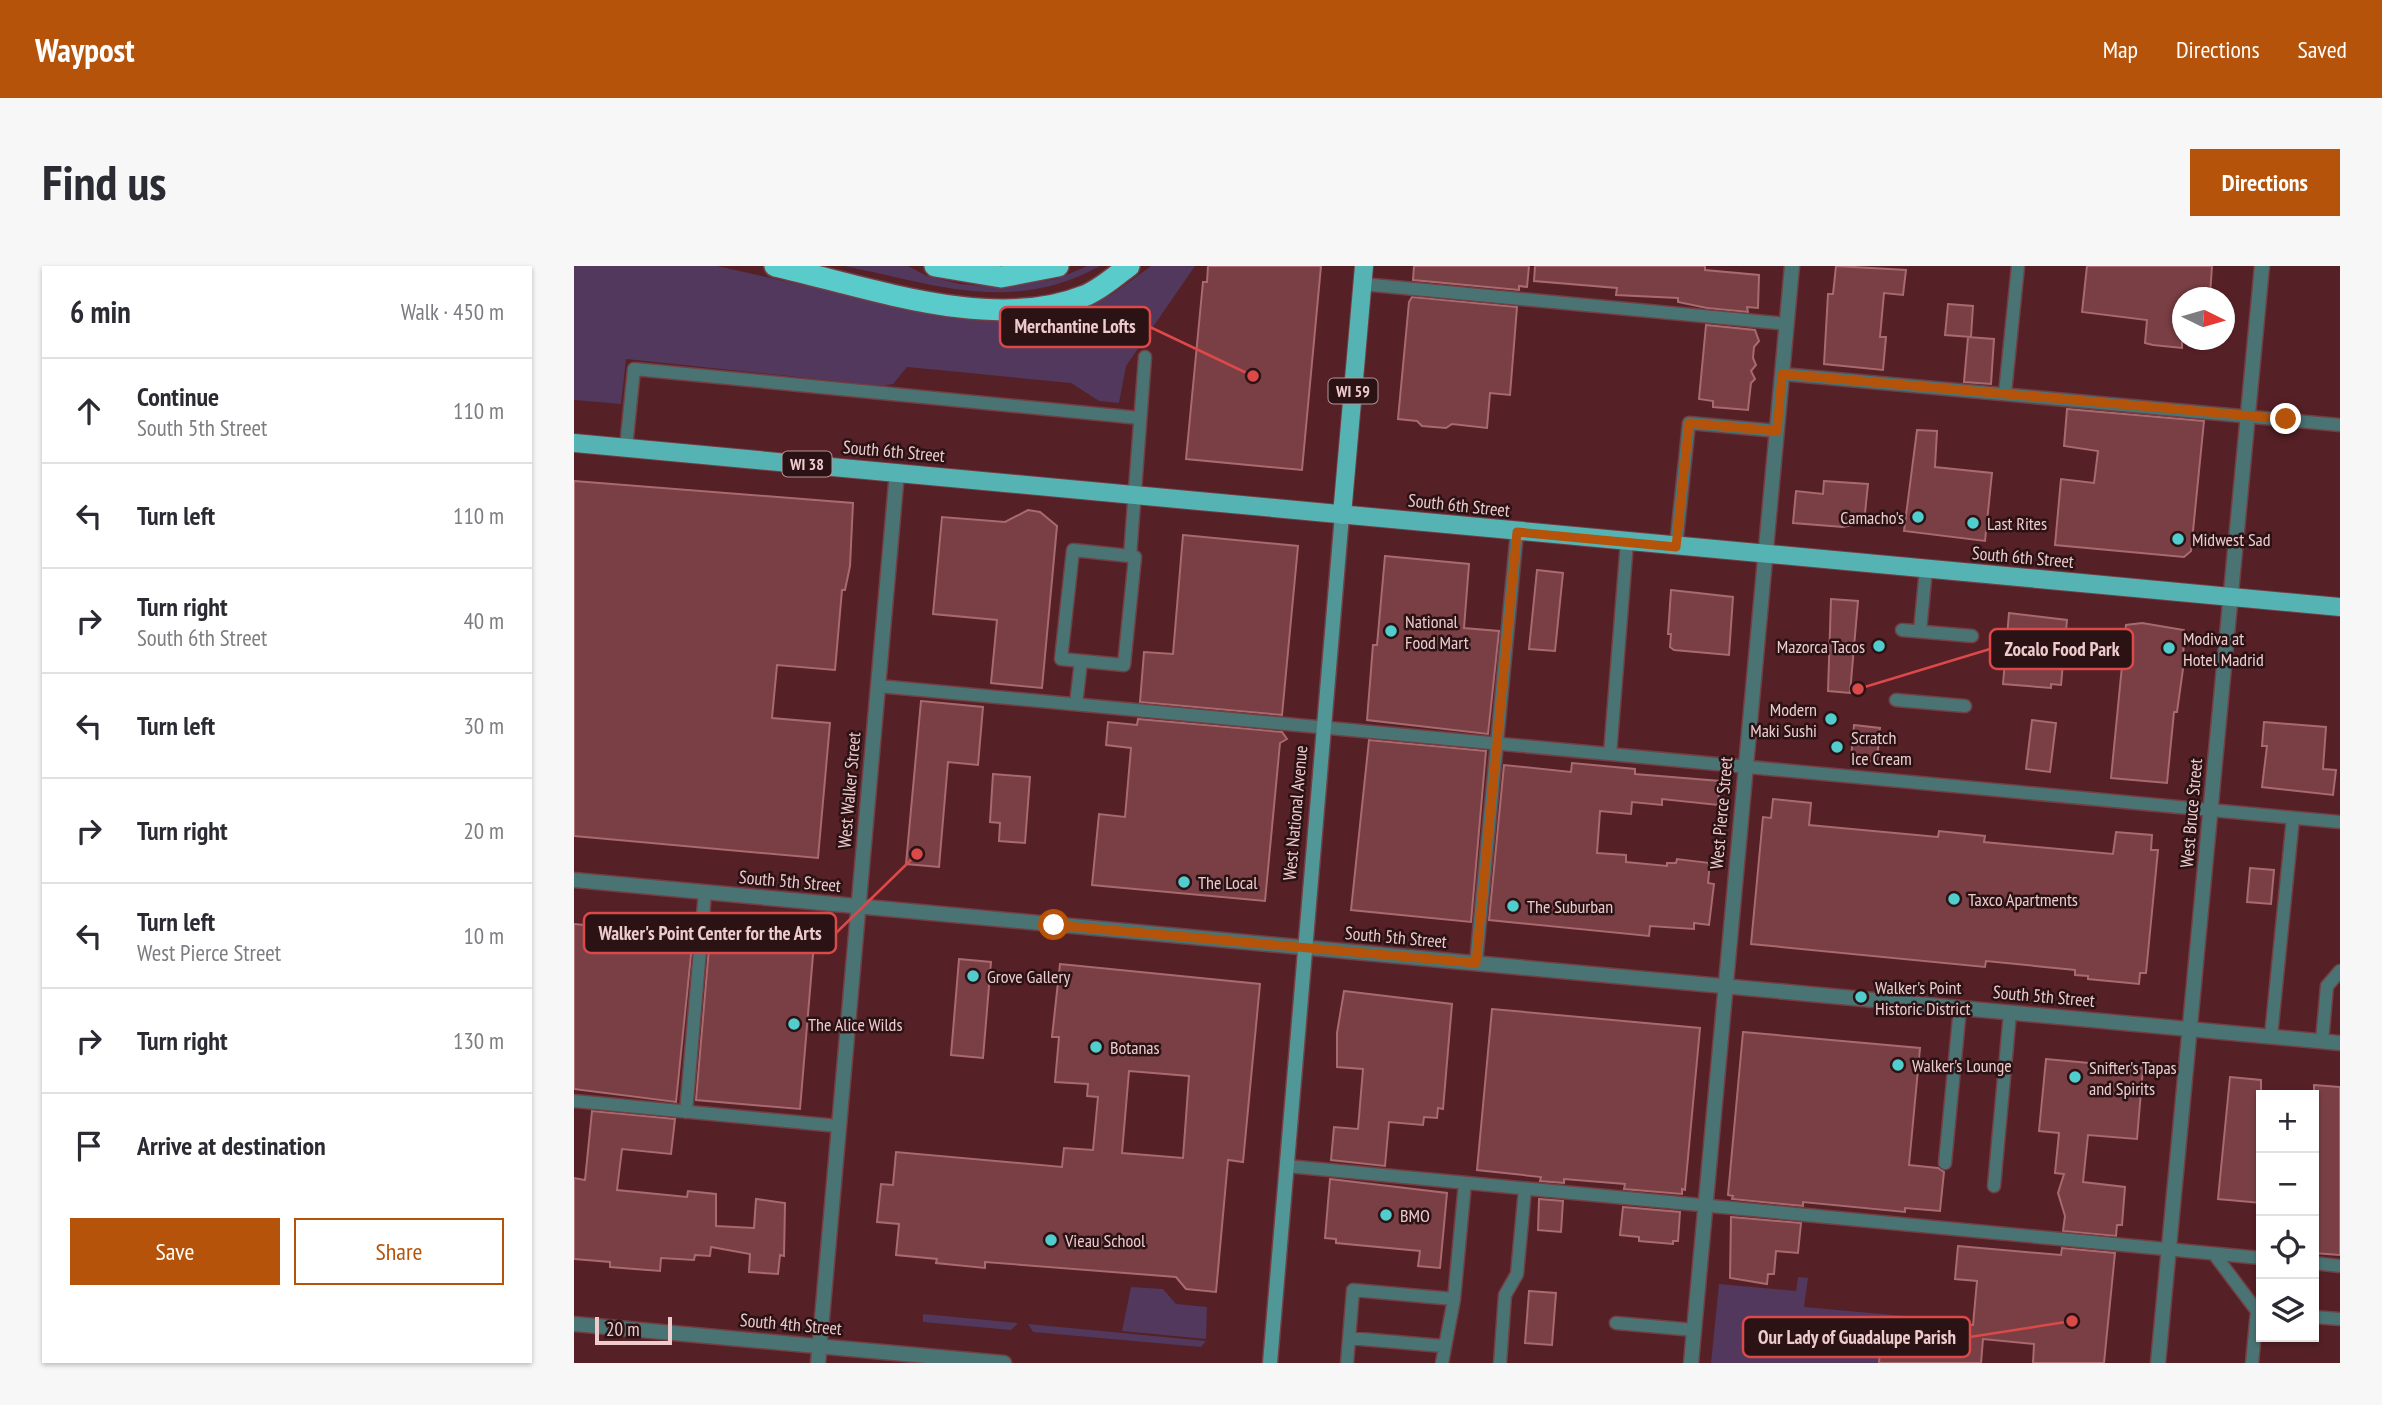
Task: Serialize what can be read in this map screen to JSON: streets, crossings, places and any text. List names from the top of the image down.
{
  "streets": {
    "main road": [
      "WI 59",
      "South 6th Street",
      "WI 38",
      "West National Avenue"
    ],
    "street": [
      "West Walker Street",
      "West Pierce Street",
      "West Bruce Street",
      "South 5th Street",
      "South 4th Street"
    ]
  },
  "crossings": [
    ["South 6th Street", "West Walker Street"],
    ["South 6th Street", "West National Avenue"],
    ["South 6th Street", "West Pierce Street"],
    ["South 6th Street", "West Bruce Street"],
    ["West Walker Street", "South 5th Street"],
    ["West Walker Street", "South 4th Street"],
    ["West National Avenue", "South 5th Street"],
    ["West Pierce Street", "South 5th Street"],
    ["West Bruce Street", "South 5th Street"]
  ],
  "places": [
    "Merchantine Lofts",
    "Camacho's",
    "Last Rites",
    "Midwest Sad",
    "National Food Mart",
    "Mazorca Tacos",
    "Modiva at Hotel Madrid",
    "Zocalo Food Park",
    "Modern Maki Sushi",
    "Scratch Ice Cream",
    "Walker's Point Center for the Arts",
    "The Local",
    "Taxco Apartments",
    "The Suburban",
    "Grove Gallery",
    "Walker's Point Historic District",
    "The Alice Wilds",
    "Botanas",
    "Walker's Lounge",
    "Snifter's Tapas and Spirits",
    "BMO",
    "Vieau School",
    "Our Lady of Guadalupe Parish"
  ],
  "scale_bar": "20 m",
  "north": "right",
  "page": {
    "header": "Waypost",
    "nav": ["Map", "Directions", "Saved"],
    "buttons": [
      "Directions",
      ["Save", "Share"]
    ],
    "title": "Find us",
    "heading": ["6 min", "Walk · 450 m"],
    "list": [
      ["Continue", "South 5th Street", "110 m"],
      ["Turn left", "110 m"],
      ["Turn right", "South 6th Street", "40 m"],
      ["Turn left", "30 m"],
      ["Turn right", "20 m"],
      ["Turn left", "West Pierce Street", "10 m"],
      ["Turn right", "130 m"],
      "Arrive at destination"
    ],
    "map_buttons": ["+", "−"],
    "scale": "20 m"
  }
}
